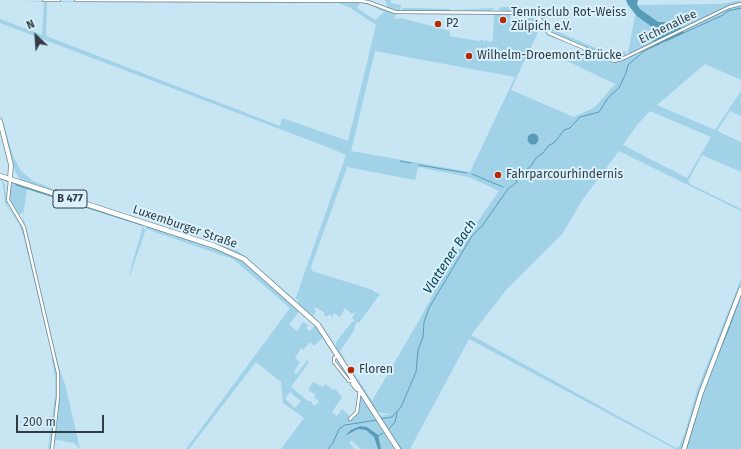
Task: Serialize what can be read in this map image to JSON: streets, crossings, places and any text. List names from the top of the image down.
{
  "streets": {
    "main road": ["B 477", "Luxemburger Straße"],
    "street": ["Eichenallee"]
  },
  "crossings": [
    ["B 477", "Luxemburger Straße"]
  ],
  "water": ["Vlattener Bach"],
  "places": [
    "Tennisclub Rot-Weiss Zülpich e.V.",
    "P2",
    "Wilhelm-Droemont-Brücke",
    "Fahrparcourhindernis",
    "Floren"
  ],
  "scale_bar": "200 m",
  "north": "top left"
}
